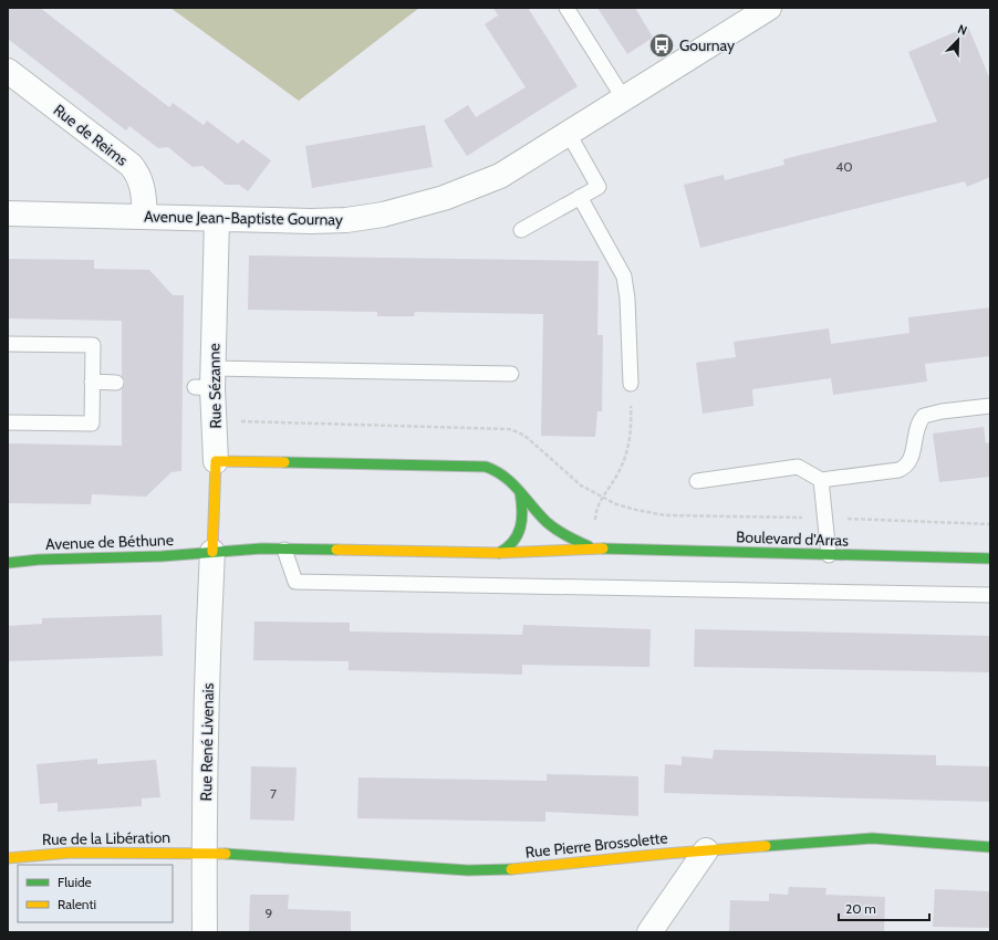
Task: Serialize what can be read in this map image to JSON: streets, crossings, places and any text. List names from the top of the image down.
{
  "streets": {
    "street": [
      "Rue de Reims",
      "Avenue Jean-Baptiste Gournay",
      "Rue Sézanne",
      "Boulevard d'Arras",
      "Avenue de Béthune",
      "Rue René Livenais",
      "Rue de la Libération",
      "Rue Pierre Brossolette"
    ]
  },
  "crossings": [
    ["Rue de Reims", "Avenue Jean-Baptiste Gournay"],
    ["Avenue Jean-Baptiste Gournay", "Rue Sézanne"],
    ["Rue Sézanne", "Avenue de Béthune"],
    ["Rue Sézanne", "Rue René Livenais"],
    ["Boulevard d'Arras", "Avenue de Béthune"],
    ["Avenue de Béthune", "Rue René Livenais"],
    ["Rue René Livenais", "Rue de la Libération"],
    ["Rue René Livenais", "Rue Pierre Brossolette"],
    ["Rue de la Libération", "Rue Pierre Brossolette"]
  ],
  "places": {
    "bus stop": ["Gournay"]
  },
  "house_numbers": ["40", "7", "9"],
  "legend": ["Fluide", "Ralenti"],
  "scale_bar": "20 m",
  "north": "top right"
}
